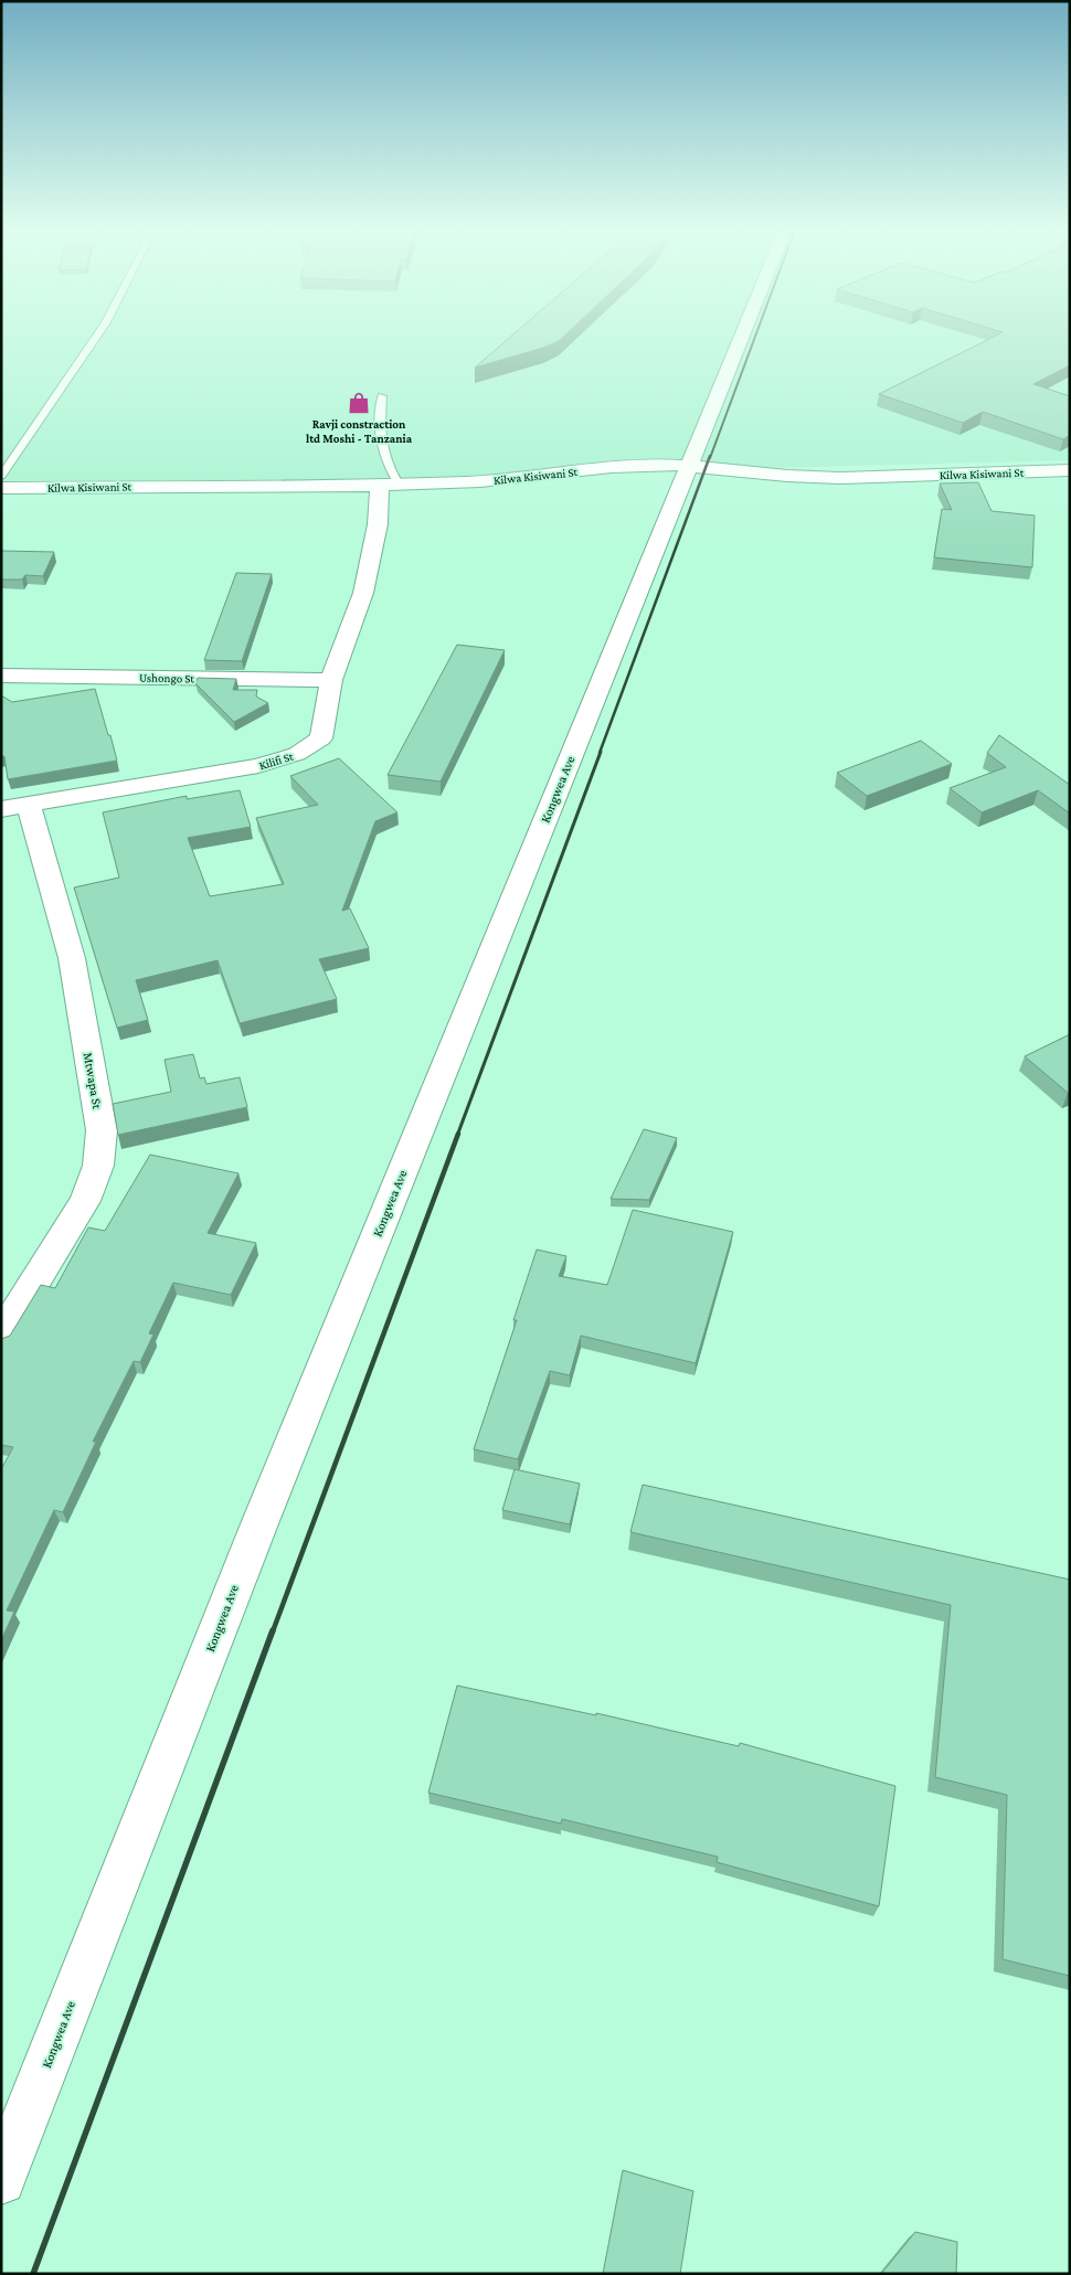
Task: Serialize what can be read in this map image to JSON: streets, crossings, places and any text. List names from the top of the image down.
{
  "streets": {
    "street": [
      "Kilwa Kisiwani St",
      "Ushongo St",
      "Kilifi St",
      "Kongwea Ave",
      "Mtwapa St"
    ]
  },
  "crossings": [
    ["Kilwa Kisiwani St", "Kilifi St"],
    ["Kilwa Kisiwani St", "Kongwea Ave"],
    ["Ushongo St", "Kilifi St"],
    ["Kilifi St", "Mtwapa St"]
  ],
  "places": {
    "shop": ["Ravji constraction ltd Moshi - Tanzania"]
  }
}
